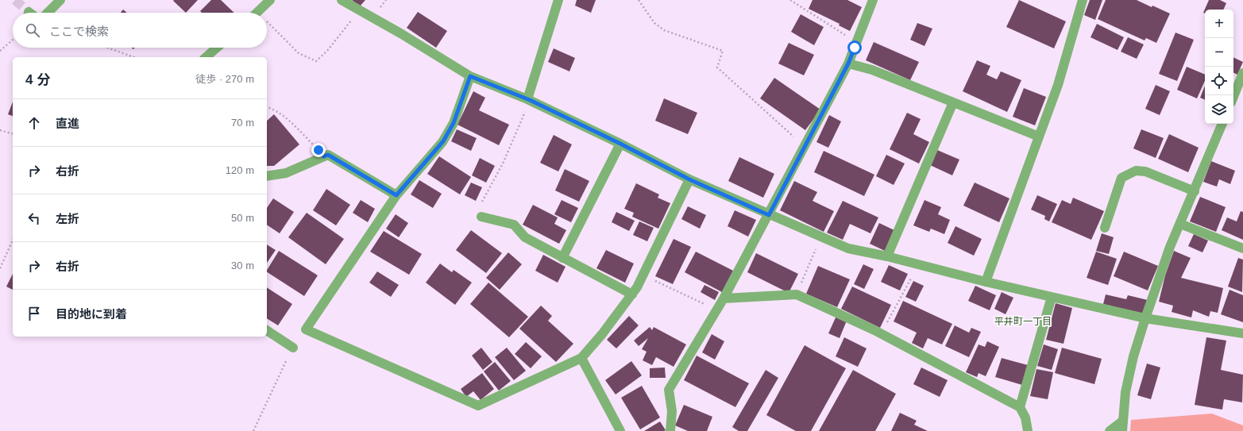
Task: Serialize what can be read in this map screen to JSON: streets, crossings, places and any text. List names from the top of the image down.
{
  "districts": ["平井町一丁目"],
  "page": {
    "map_buttons": ["+", "−"],
    "search": "ここで検索",
    "heading": ["4 分", "徒歩 · 270 m"],
    "list": [
      ["直進", "70 m"],
      ["右折", "120 m"],
      ["左折", "50 m"],
      ["右折", "30 m"],
      "目的地に到着"
    ]
  }
}
